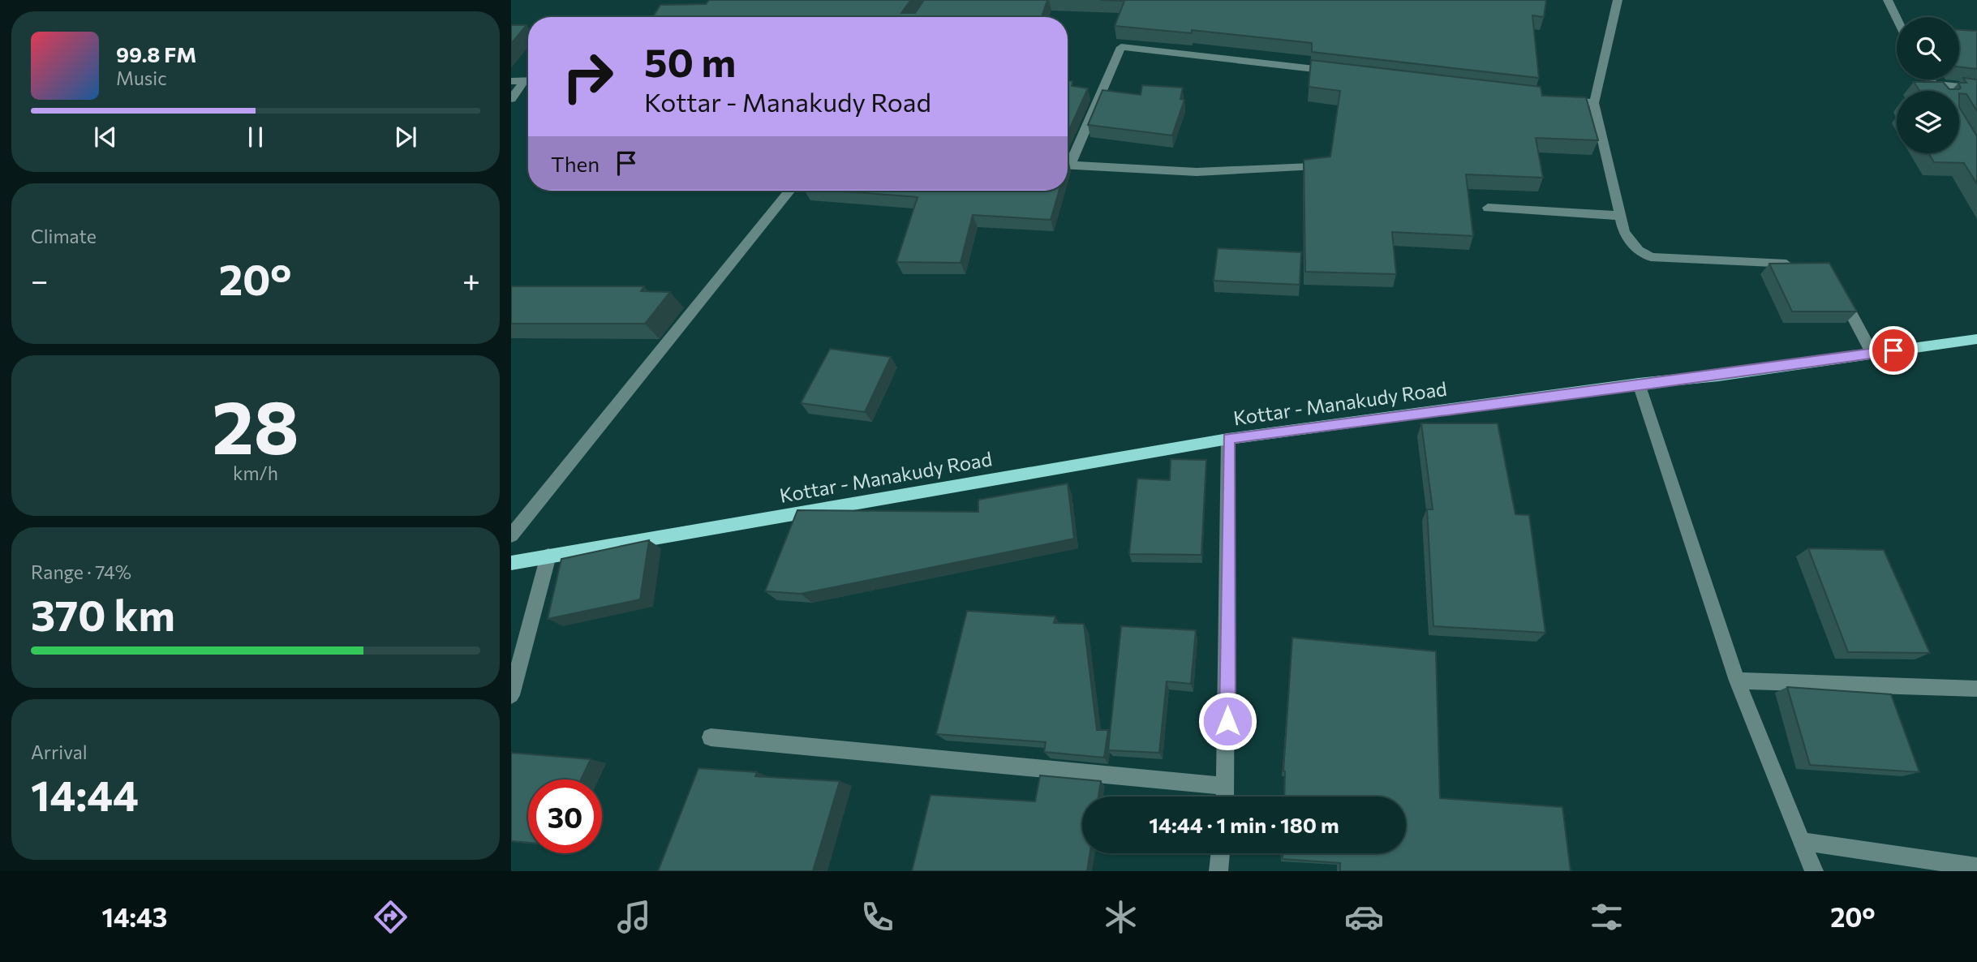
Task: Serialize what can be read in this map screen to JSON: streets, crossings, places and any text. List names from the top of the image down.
{
  "streets": {
    "main road": ["Kottar - Manakudy Road"]
  },
  "page": {
    "turn": ["50 m", "Kottar - Manakudy Road"],
    "song": ["99.8 FM", "Music"],
    "then": "Then",
    "tile": [
      "Climate",
      ["28", "km/h"],
      ["Range · 74%", "370 km"],
      ["Arrival", "14:44"]
    ],
    "heat": ["−", "20°", "+"],
    "limit": "30",
    "trip": "14:44 · 1 min · 180 m",
    "tabs": ["14:43", "20°"]
  }
}
